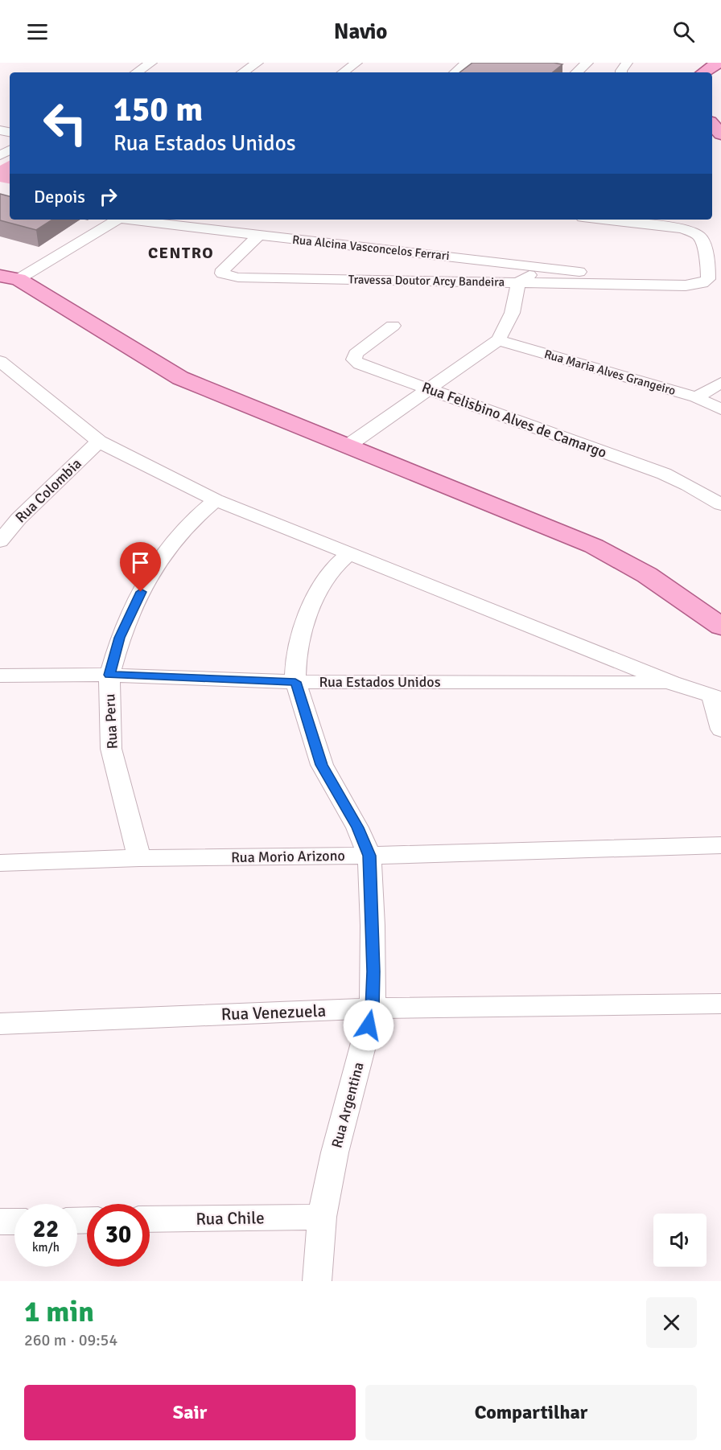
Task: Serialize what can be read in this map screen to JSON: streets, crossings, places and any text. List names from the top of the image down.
{
  "streets": {
    "street": [
      "Rua Alcina Vasconcelos Ferrari",
      "Travessa Doutor Arcy Bandeira",
      "Rua Maria Alves Grangeiro",
      "Rua Felisbino Alves de Camargo",
      "Rua Colombia",
      "Rua Estados Unidos",
      "Rua Peru",
      "Rua Morio Arizono",
      "Rua Venezuela",
      "Rua Argentina",
      "Rua Chile"
    ]
  },
  "crossings": [
    ["Rua Alcina Vasconcelos Ferrari", "Travessa Doutor Arcy Bandeira"],
    ["Rua Estados Unidos", "Rua Peru"],
    ["Rua Estados Unidos", "Rua Argentina"],
    ["Rua Peru", "Rua Morio Arizono"],
    ["Rua Morio Arizono", "Rua Argentina"],
    ["Rua Venezuela", "Rua Argentina"],
    ["Rua Argentina", "Rua Chile"]
  ],
  "districts": ["CENTRO"],
  "page": {
    "header": "Navio",
    "turn": ["150 m", "Rua Estados Unidos"],
    "then": "Depois",
    "speed": "22 km/h",
    "limit": "30",
    "heading": ["1 min", "260 m · 09:54"],
    "buttons": ["Sair", "Compartilhar"]
  }
}
